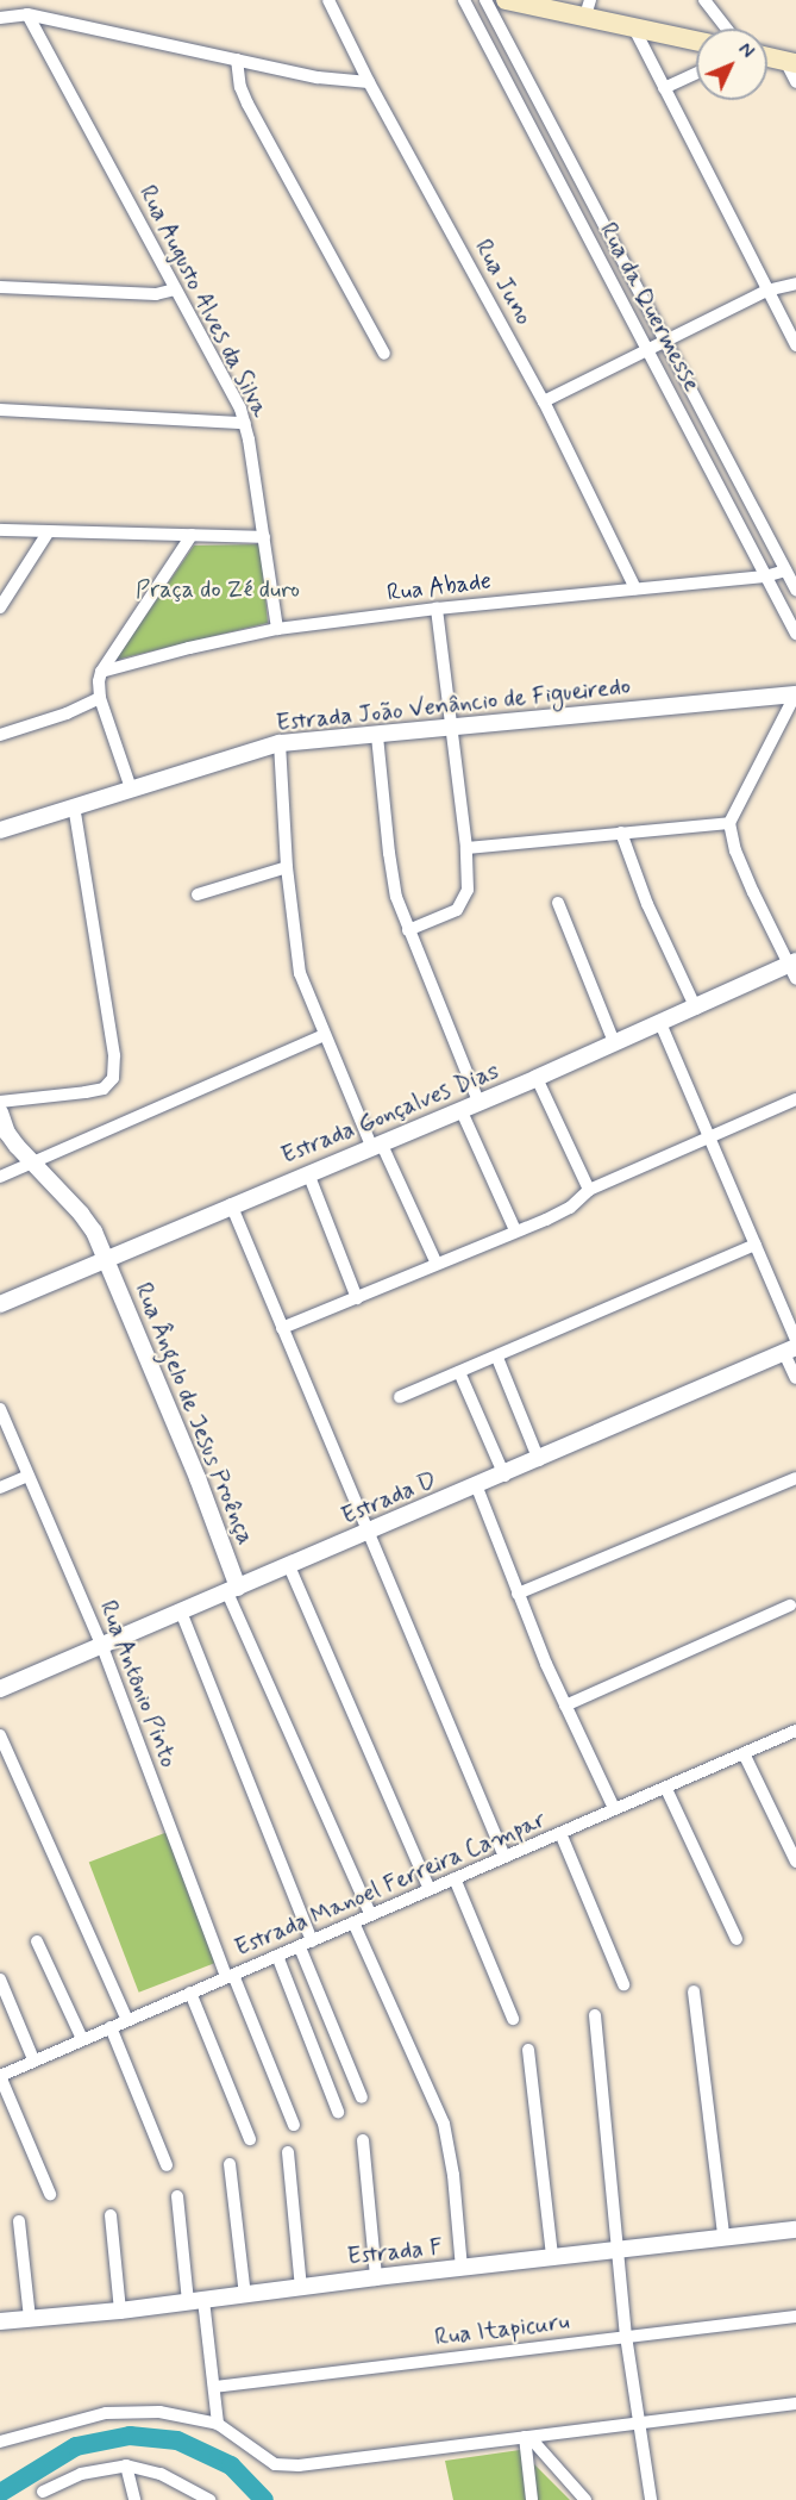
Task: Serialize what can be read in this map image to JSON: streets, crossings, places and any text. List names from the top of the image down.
{
  "streets": {
    "street": [
      "Rua Juno",
      "Rua Augusto Alves da Silva",
      "Rua da Quermesse",
      "Rua Abade",
      "Estrada João Venâncio de Figueiredo",
      "Estrada Gonçalves Dias",
      "Rua Ângelo de Jesus Proênça",
      "Estrada D",
      "Rua Antônio Pinto",
      "Estrada Manoel Ferreira Campar",
      "Estrada F",
      "Rua Itapicuru"
    ]
  },
  "crossings": [
    ["Rua Juno", "Rua Abade"],
    ["Rua Augusto Alves da Silva", "Rua Abade"],
    ["Rua da Quermesse", "Rua Abade"],
    ["Estrada Gonçalves Dias", "Rua Ângelo de Jesus Proênça"],
    ["Rua Ângelo de Jesus Proênça", "Estrada D"],
    ["Estrada D", "Rua Antônio Pinto"],
    ["Rua Antônio Pinto", "Estrada Manoel Ferreira Campar"]
  ],
  "parks": ["Praça do Zé duro"],
  "north": "top right"
}
